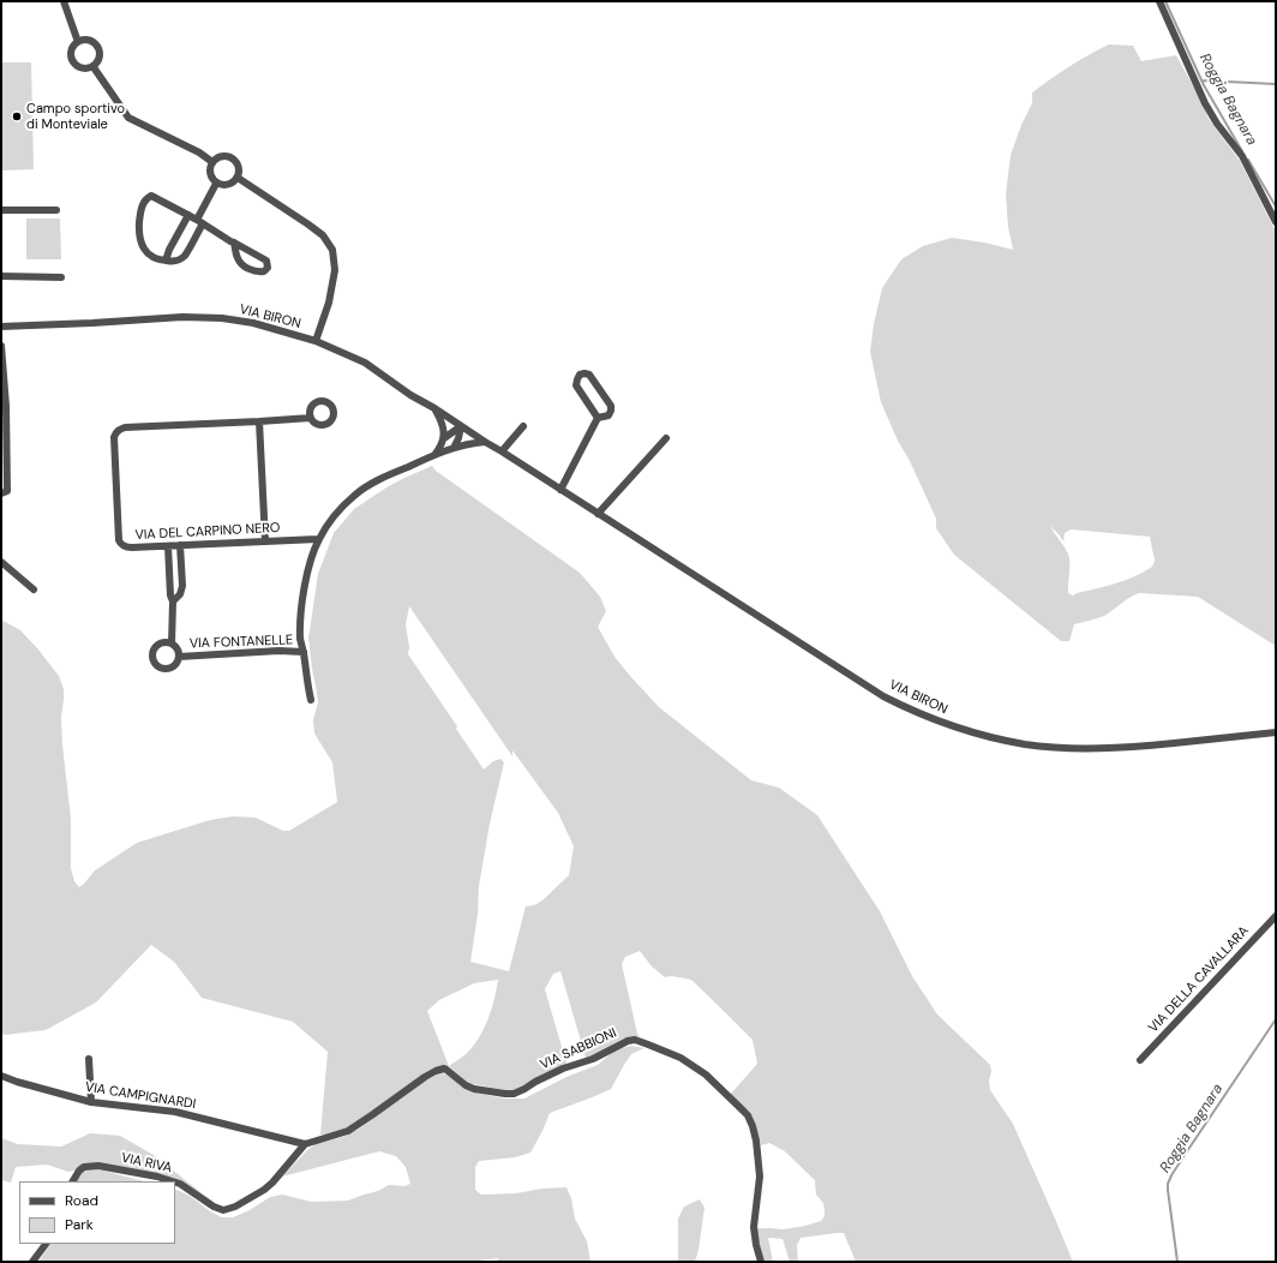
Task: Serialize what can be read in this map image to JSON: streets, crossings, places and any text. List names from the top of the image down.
{
  "streets": {
    "street": [
      "VIA BIRON",
      "VIA DEL CARPINO NERO",
      "VIA FONTANELLE",
      "VIA DELLA CAVALLARA",
      "VIA SABBIONI",
      "VIA CAMPIGNARDI",
      "VIA RIVA"
    ]
  },
  "crossings": [
    ["VIA DEL CARPINO NERO", "VIA FONTANELLE"],
    ["VIA SABBIONI", "VIA CAMPIGNARDI"],
    ["VIA SABBIONI", "VIA RIVA"],
    ["VIA CAMPIGNARDI", "VIA RIVA"]
  ],
  "water": ["Roggia Bagnara"],
  "places": ["Campo sportivo di Monteviale"],
  "legend": ["Road", "Park"]
}
